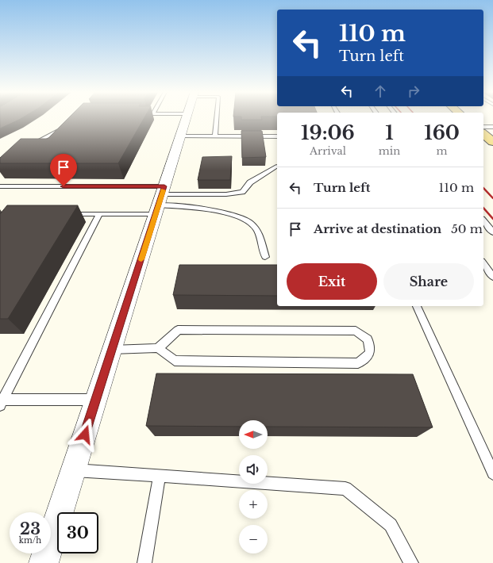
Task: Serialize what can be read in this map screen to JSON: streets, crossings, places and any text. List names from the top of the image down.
{
  "north": "left",
  "page": {
    "turn": ["110 m", "Turn left"],
    "eta": [
      "19:06",
      "Arrival",
      "1",
      "min",
      "160",
      "m"
    ],
    "list": [
      {
        "name": "Turn left",
        "value": "110 m"
      },
      {
        "name": "Arrive at destination",
        "value": "50 m"
      }
    ],
    "buttons": ["Exit", "Share"],
    "map_buttons": ["+", "−"],
    "speed": "23 km/h",
    "limit": "30"
  }
}
